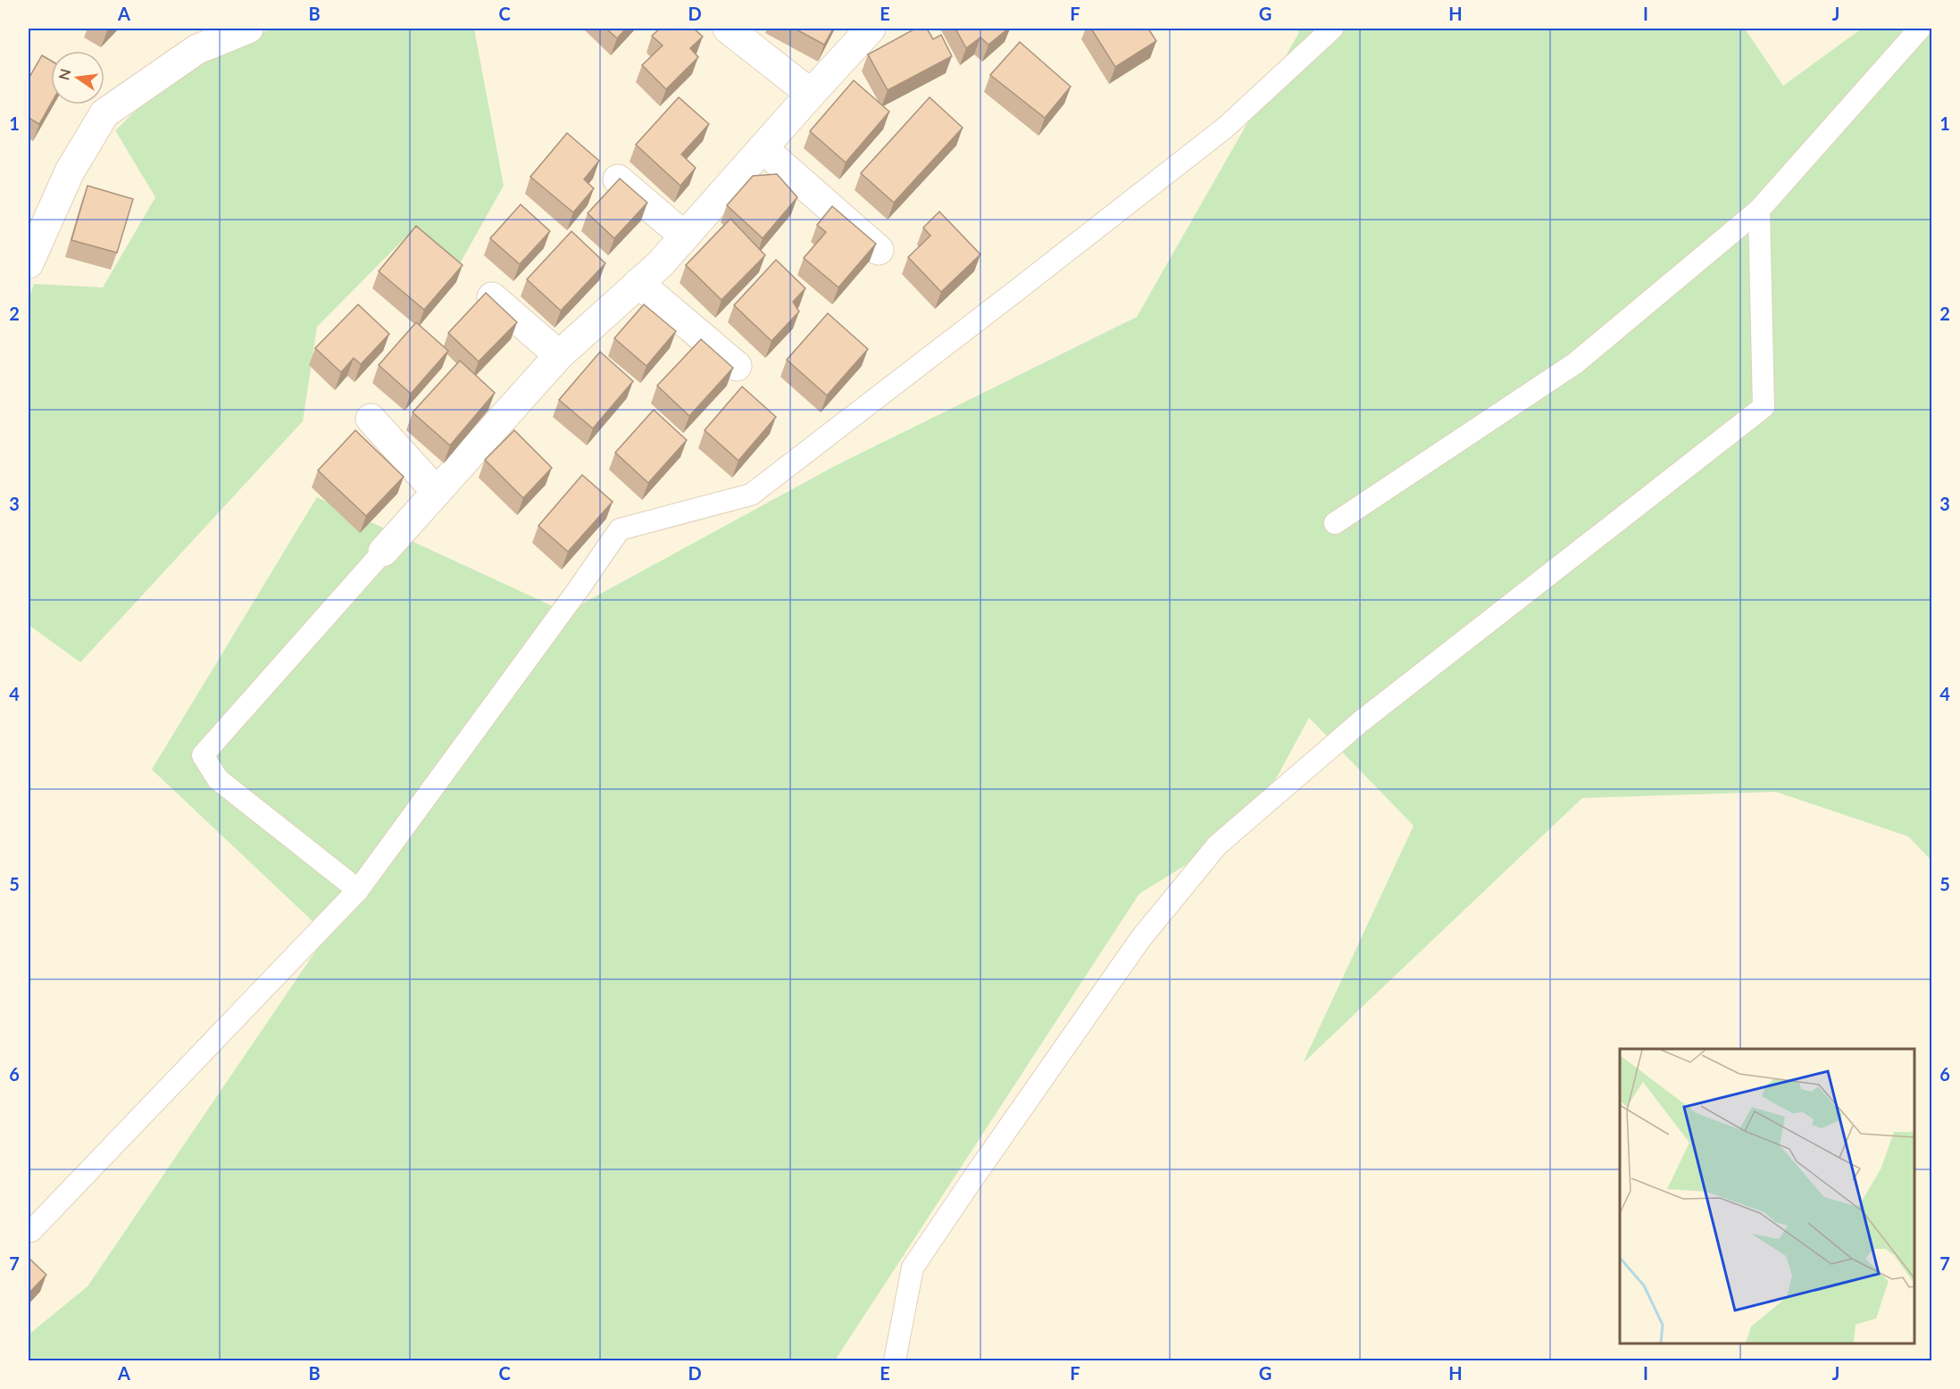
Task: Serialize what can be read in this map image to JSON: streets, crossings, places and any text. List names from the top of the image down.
{
  "north": "left",
  "grid": {
    "columns": [
      "A",
      "B",
      "C",
      "D",
      "E",
      "F",
      "G",
      "H",
      "I",
      "J"
    ],
    "rows": [
      "1",
      "2",
      "3",
      "4",
      "5",
      "6",
      "7"
    ]
  }
}
